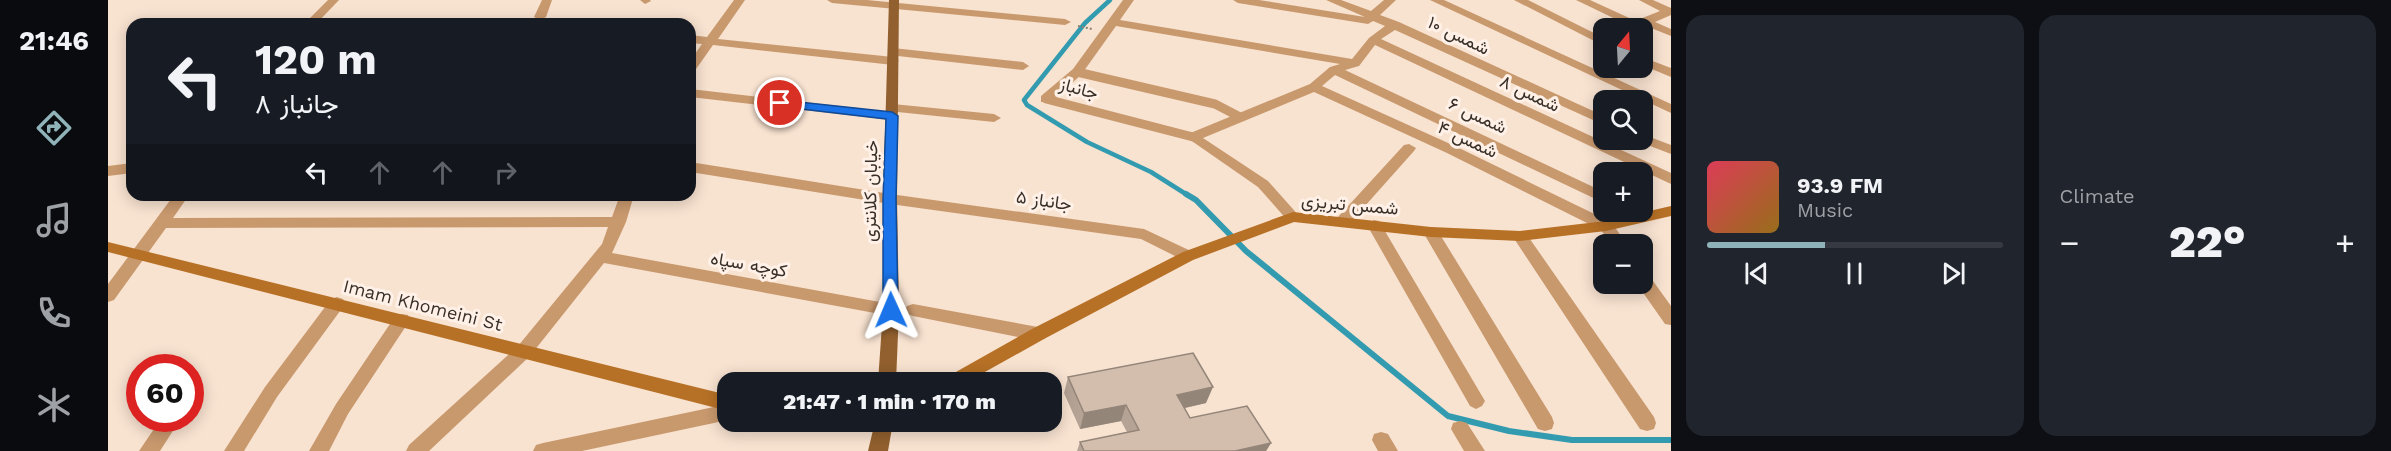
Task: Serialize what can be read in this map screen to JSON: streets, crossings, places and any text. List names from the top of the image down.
{
  "streets": {
    "main road": ["خیابان کلانتری"],
    "street": [
      "شمس ۱۰",
      "جانباز",
      "شمس ۸",
      "شمس ۶",
      "شمس ۴",
      "جانباز ۵",
      "شمس تبریزی",
      "کوچه سپاه",
      "Imam Khomeini St"
    ]
  },
  "crossings": [
    ["شمس ۴", "شمس تبریزی"],
    ["خیابان کلانتری", "جانباز ۵"],
    ["خیابان کلانتری", "کوچه سپاه"],
    ["جانباز ۵", "شمس تبریزی"]
  ],
  "north": "top",
  "page": {
    "tabs": "21:46",
    "tile": "Climate",
    "map_buttons": ["+", "−"],
    "turn": ["120 m", "جانباز ۸"],
    "song": ["93.9 FM", "Music"],
    "heat": ["−", "22°", "+"],
    "limit": "60",
    "trip": "21:47 · 1 min · 170 m"
  }
}
